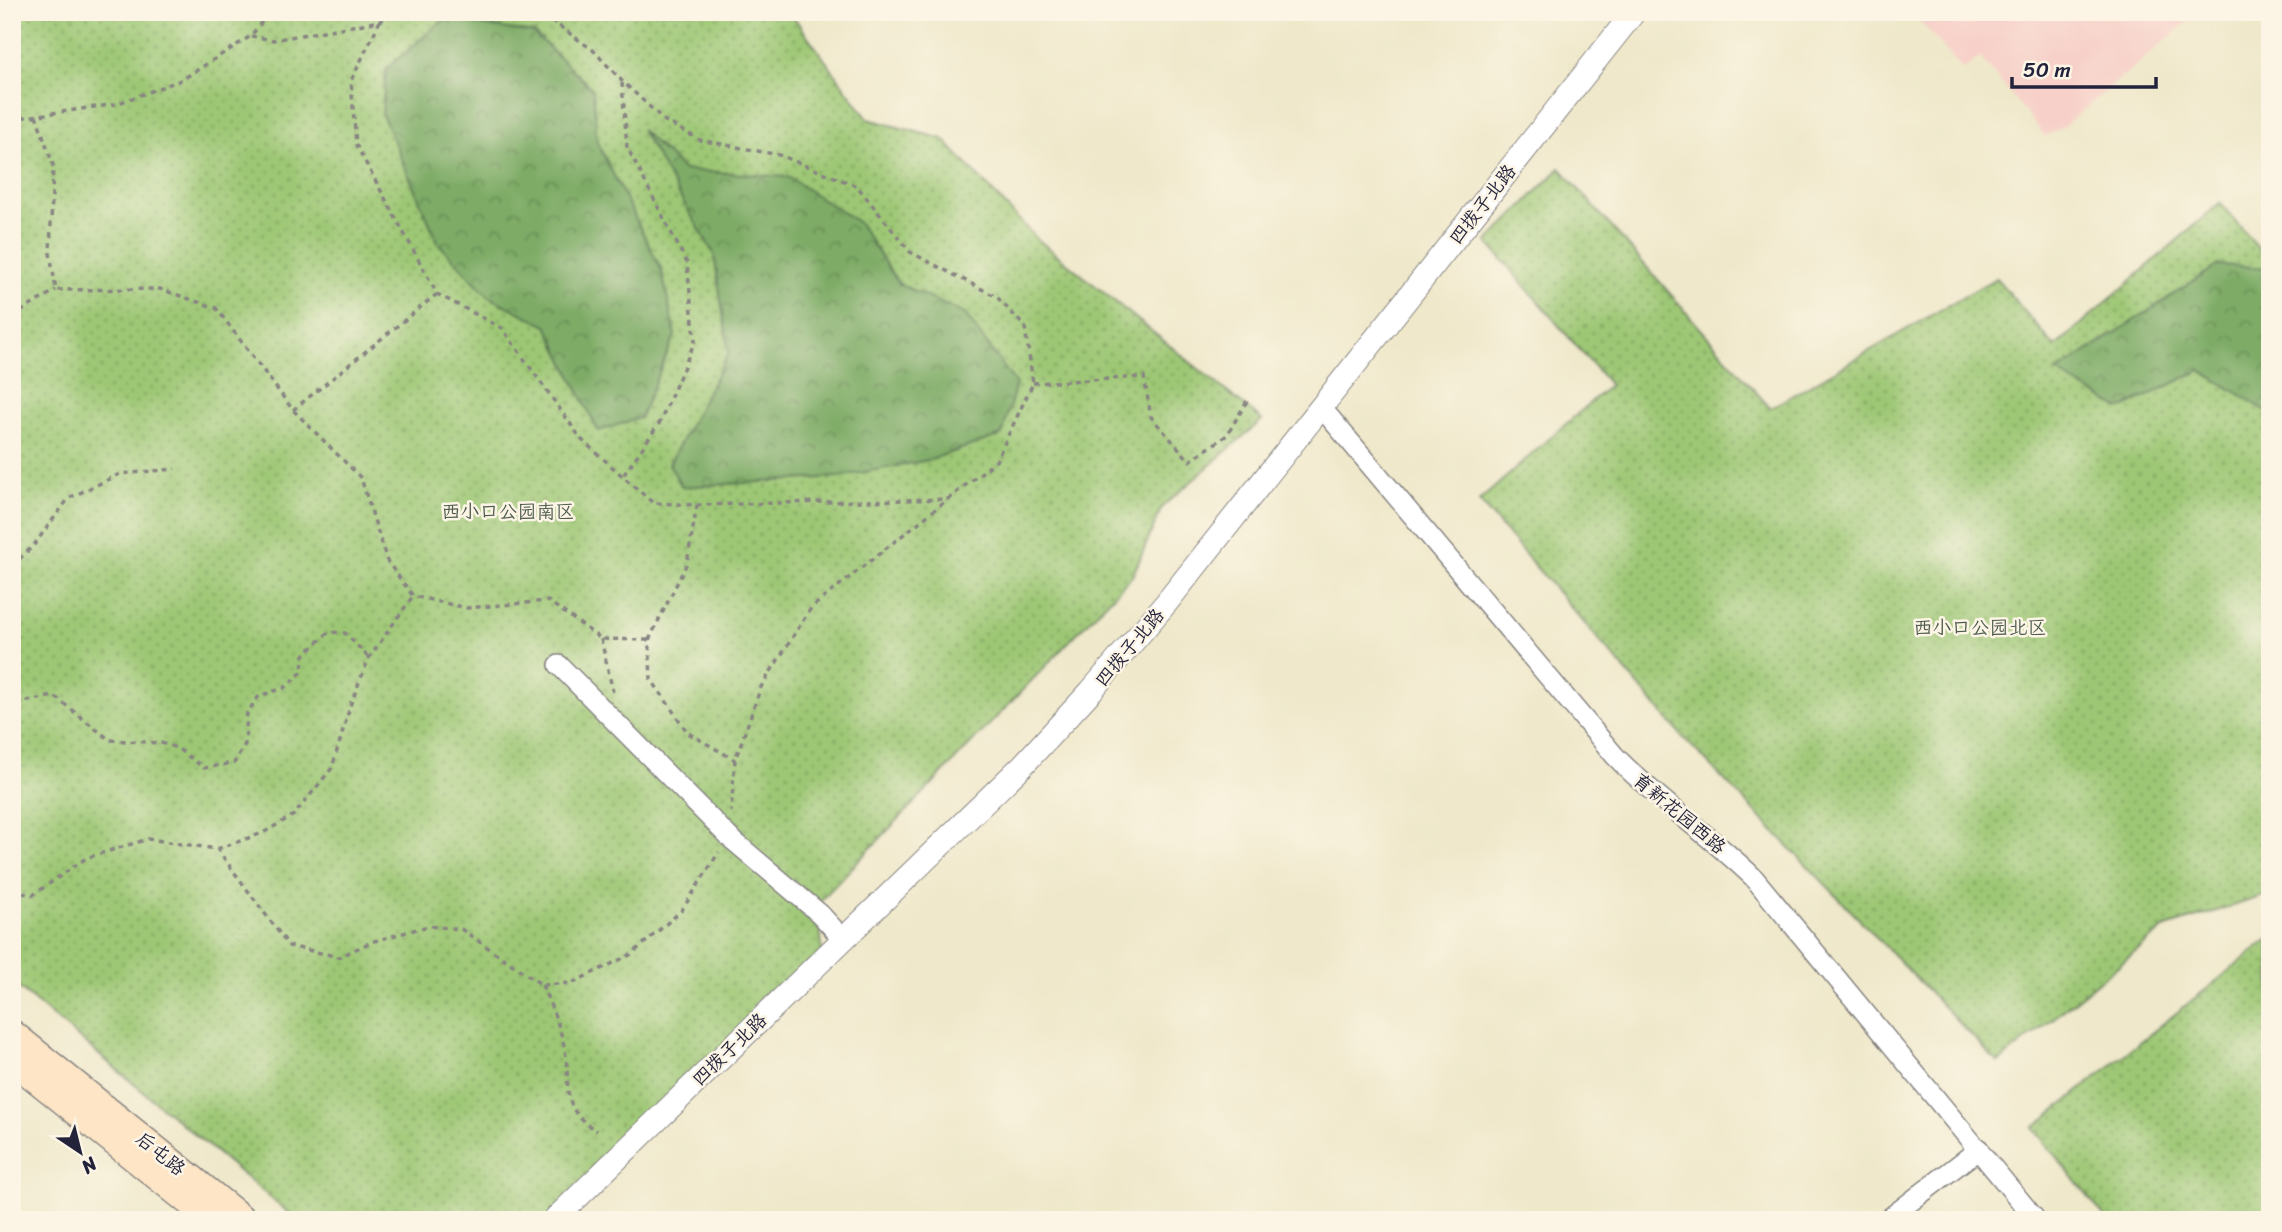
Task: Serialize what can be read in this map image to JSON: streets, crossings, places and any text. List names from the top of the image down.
{
  "streets": {
    "main road": ["后屯路"],
    "street": ["四拨子北路", "育新花园西路"]
  },
  "crossings": [
    ["四拨子北路", "育新花园西路"]
  ],
  "parks": ["西小口公园南区", "西小口公园北区"],
  "scale_bar": "50 m",
  "north": "bottom right"
}
